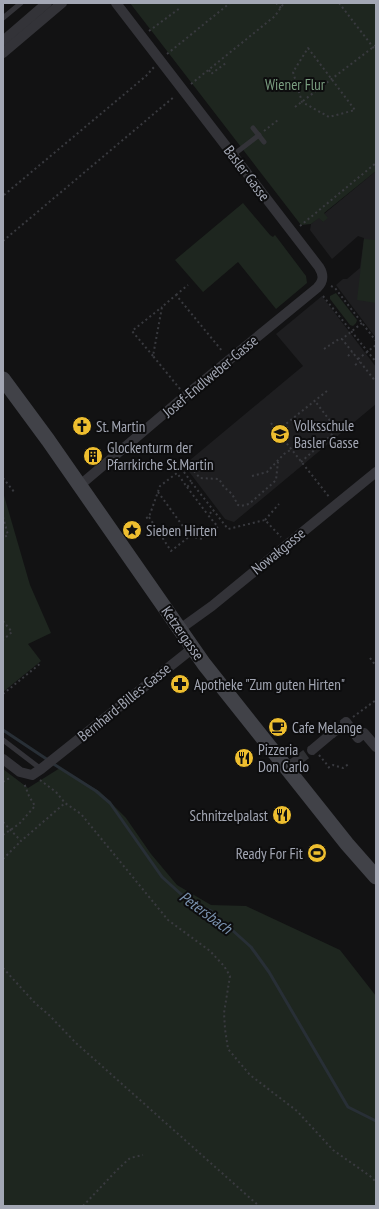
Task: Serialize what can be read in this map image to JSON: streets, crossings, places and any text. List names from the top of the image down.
{
  "streets": {
    "main road": ["Ketzergasse"],
    "street": [
      "Basler Gasse",
      "Josef-Endlweber-Gasse",
      "Nowakgasse",
      "Bernhard-Billes-Gasse"
    ]
  },
  "crossings": [
    ["Basler Gasse", "Josef-Endlweber-Gasse"],
    ["Josef-Endlweber-Gasse", "Ketzergasse"],
    ["Nowakgasse", "Ketzergasse"],
    ["Ketzergasse", "Bernhard-Billes-Gasse"]
  ],
  "water": ["Petersbach"],
  "parks": ["Wiener Flur"],
  "places": {
    "church": ["St. Martin"],
    "school or university": ["Volksschule Basler Gasse"],
    "building": ["Glockenturm der Pfarrkirche St.Martin"],
    "place": ["Sieben Hirten"],
    "pharmacy": ["Apotheke \"Zum guten Hirten\""],
    "cafe": ["Cafe Melange"],
    "restaurant": ["Pizzeria Don Carlo", "Schnitzelpalast"],
    "sports": ["Ready For Fit"]
  }
}
